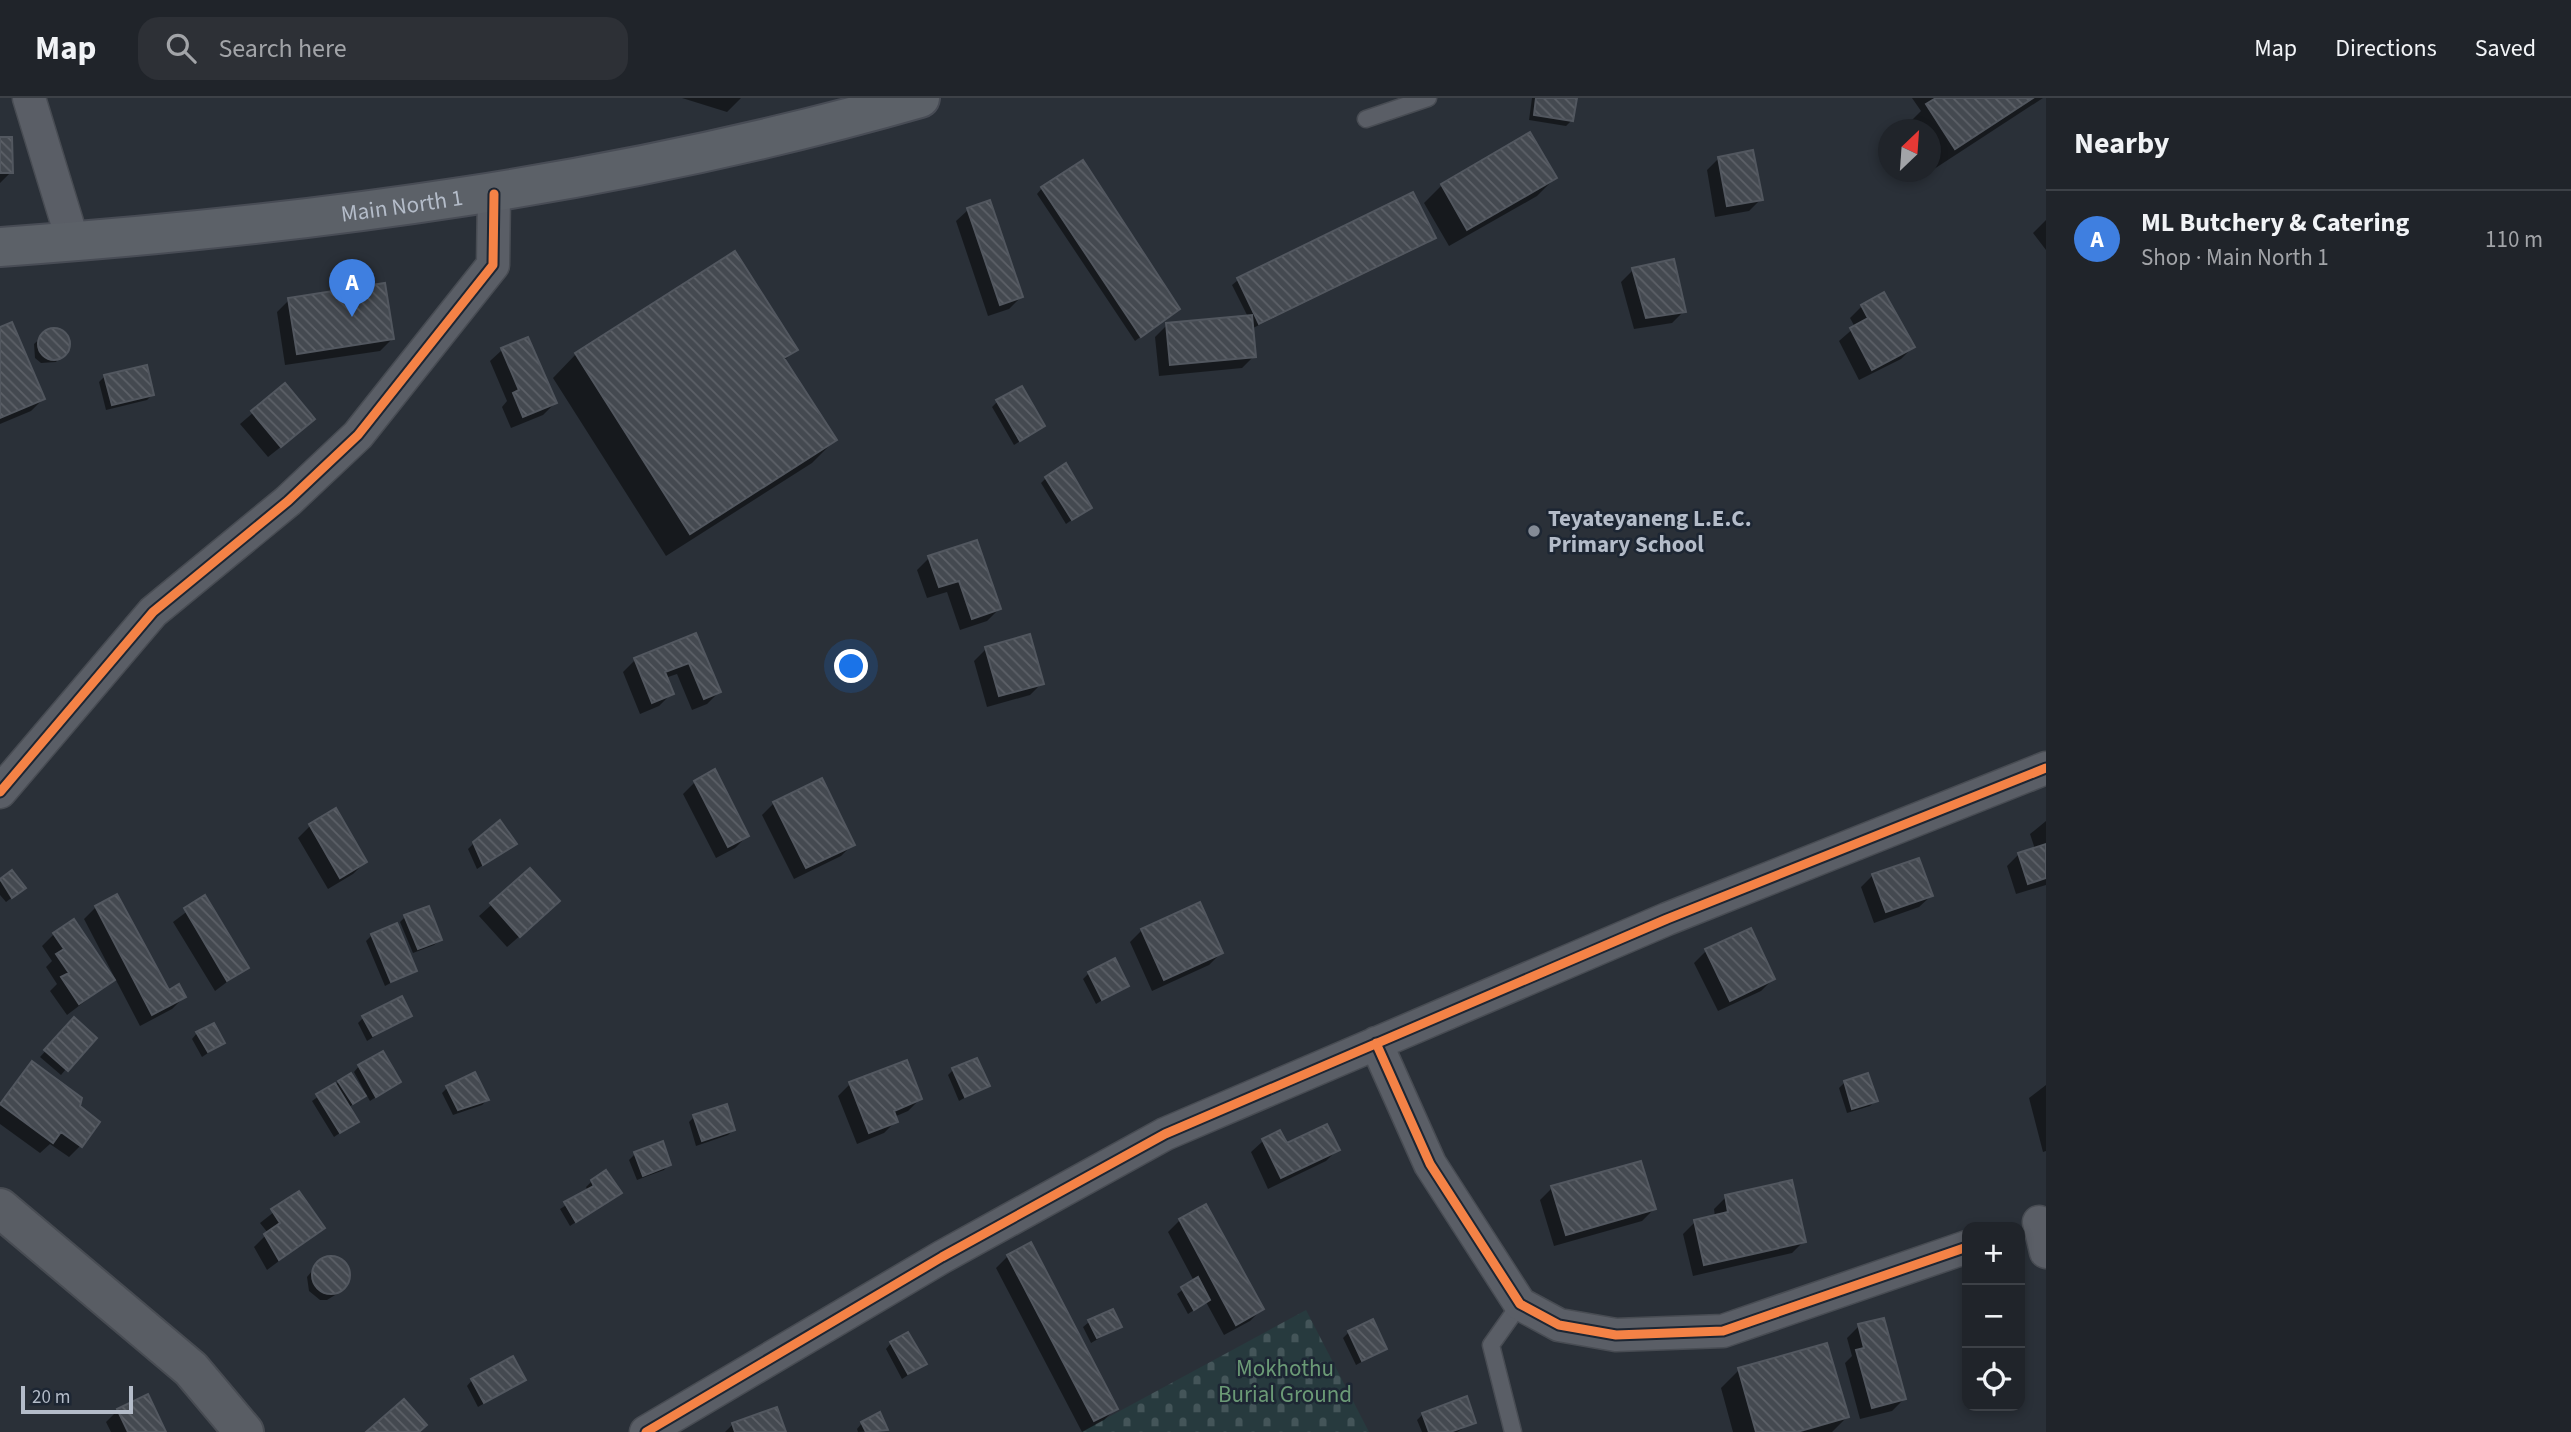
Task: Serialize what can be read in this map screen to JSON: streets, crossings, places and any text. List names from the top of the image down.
{
  "streets": {
    "main road": ["Main North 1"]
  },
  "parks": ["Mokhothu Burial Ground"],
  "places": ["Teyateyaneng L.E.C. Primary School"],
  "scale_bar": "20 m",
  "north": "top right",
  "page": {
    "header": "Map",
    "search": "Search here",
    "nav": ["Map", "Directions", "Saved"],
    "heading": "Nearby",
    "list": [
      {
        "mark": "A",
        "name": "ML Butchery & Catering",
        "note": "Shop · Main North 1",
        "value": "110 m"
      }
    ],
    "pins": "A",
    "map_buttons": ["+", "−"],
    "scale": "20 m"
  }
}
